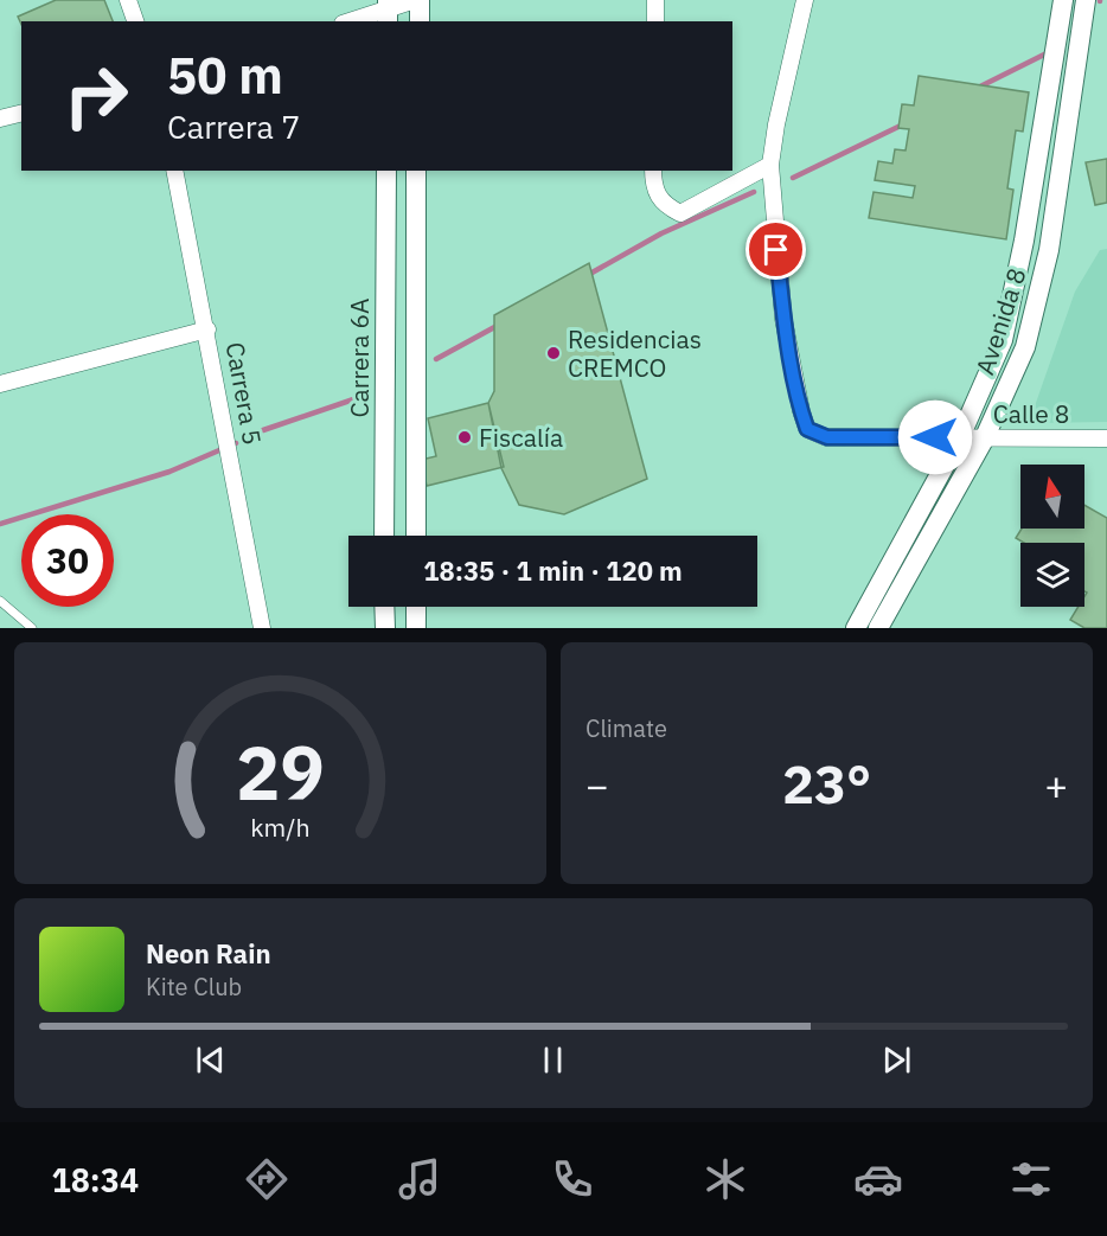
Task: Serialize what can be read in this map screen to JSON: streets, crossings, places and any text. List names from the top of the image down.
{
  "streets": {
    "street": [
      "Avenida 8",
      "Carrera 6A",
      "Carrera 5",
      "Calle 8"
    ]
  },
  "crossings": [
    ["Avenida 8", "Calle 8"]
  ],
  "places": ["Residencias CREMCO", "Fiscalía"],
  "north": "top",
  "page": {
    "turn": ["50 m", "Carrera 7"],
    "limit": "30",
    "trip": "18:35 · 1 min · 120 m",
    "tile": "Climate",
    "heat": ["−", "23°", "+"],
    "song": ["Neon Rain", "Kite Club"],
    "tabs": "18:34",
    "gauge": ["29", "km/h"]
  }
}
